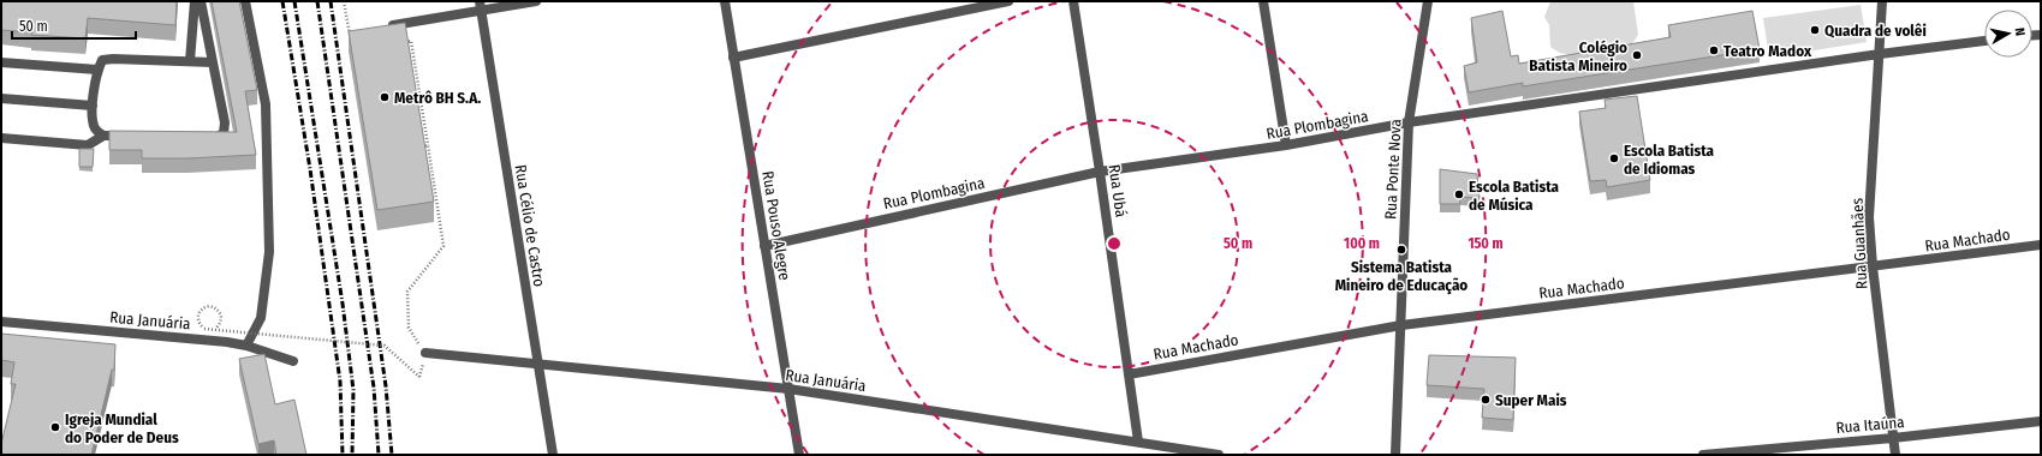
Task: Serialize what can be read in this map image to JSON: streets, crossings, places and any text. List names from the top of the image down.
{
  "streets": {
    "street": [
      "Rua Plombagina",
      "Rua Ponte Nova",
      "Rua Ubá",
      "Rua Célio de Castro",
      "Rua Pouso Alegre",
      "Rua Machado",
      "Rua Guanhães",
      "Rua Januária",
      "Rua Itaúna"
    ]
  },
  "crossings": [
    ["Rua Plombagina", "Rua Ponte Nova"],
    ["Rua Plombagina", "Rua Ubá"],
    ["Rua Plombagina", "Rua Pouso Alegre"],
    ["Rua Plombagina", "Rua Guanhães"],
    ["Rua Ponte Nova", "Rua Machado"],
    ["Rua Ubá", "Rua Machado"],
    ["Rua Ubá", "Rua Januária"],
    ["Rua Célio de Castro", "Rua Januária"],
    ["Rua Pouso Alegre", "Rua Januária"],
    ["Rua Machado", "Rua Guanhães"],
    ["Rua Guanhães", "Rua Itaúna"]
  ],
  "places": [
    "Quadra de volêi",
    "Teatro Madox",
    "Colégio Batista Mineiro",
    "Metrô BH S.A.",
    "Escola Batista de Idiomas",
    "Escola Batista de Música",
    "Sistema Batista Mineiro de Educação",
    "Super Mais",
    "Igreja Mundial do Poder de Deus"
  ],
  "scale_bar": "50 m",
  "north": "right",
  "rings": ["50 m", "100 m", "150 m"]
}
